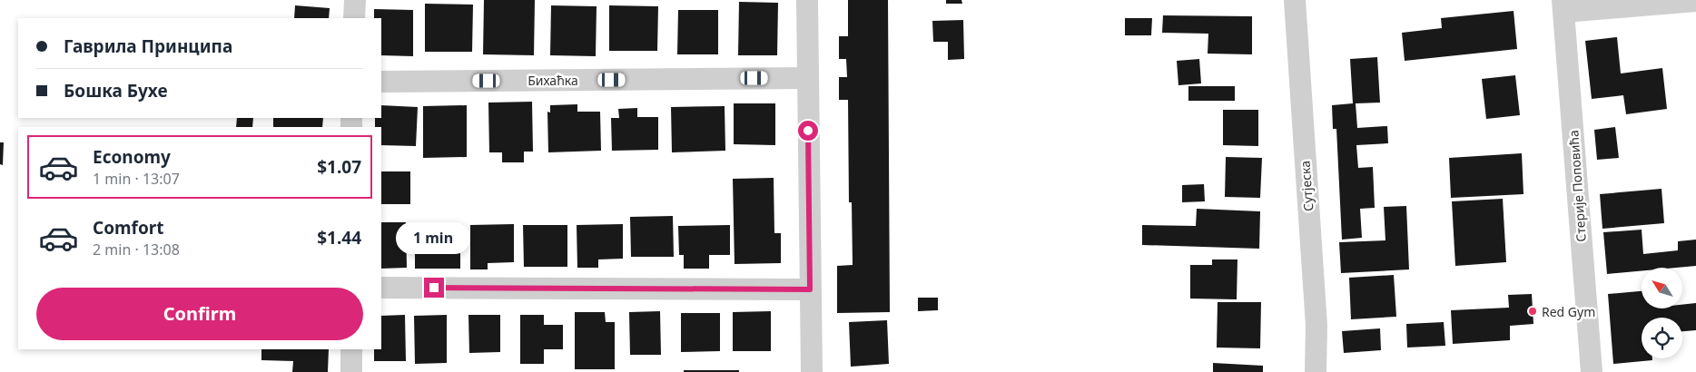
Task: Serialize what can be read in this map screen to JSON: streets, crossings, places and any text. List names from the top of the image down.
{
  "streets": {
    "street": ["Бихаћка", "Сутјеска", "Стерије Поповића"]
  },
  "places": ["Red Gym"],
  "north": "top left",
  "page": {
    "banner": ["Гаврила Принципа", "Бошка Бухе"],
    "list": [
      {
        "name": "Economy",
        "note": "1 min · 13:07",
        "value": "$1.07"
      },
      {
        "name": "Comfort",
        "note": "2 min · 13:08",
        "value": "$1.44"
      }
    ],
    "bubble": "1 min",
    "buttons": "Confirm"
  }
}
